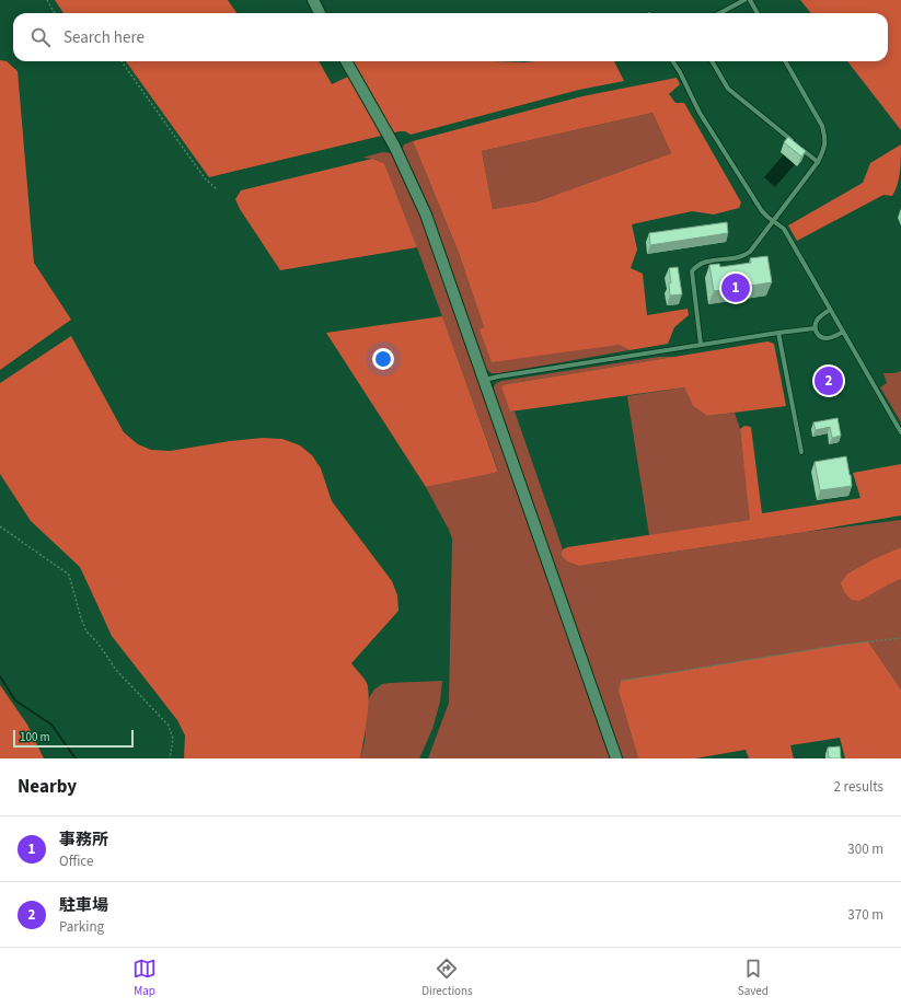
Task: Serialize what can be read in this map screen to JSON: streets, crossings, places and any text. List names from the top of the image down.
{
  "scale_bar": "100 m",
  "page": {
    "search": "Search here",
    "pins": ["1", "2"],
    "scale": "100 m",
    "heading": ["Nearby", "2 results"],
    "list": [
      {
        "mark": "1",
        "name": "事務所",
        "note": "Office",
        "value": "300 m"
      },
      {
        "mark": "2",
        "name": "駐車場",
        "note": "Parking",
        "value": "370 m"
      }
    ],
    "nav": ["Map", "Directions", "Saved"]
  }
}
